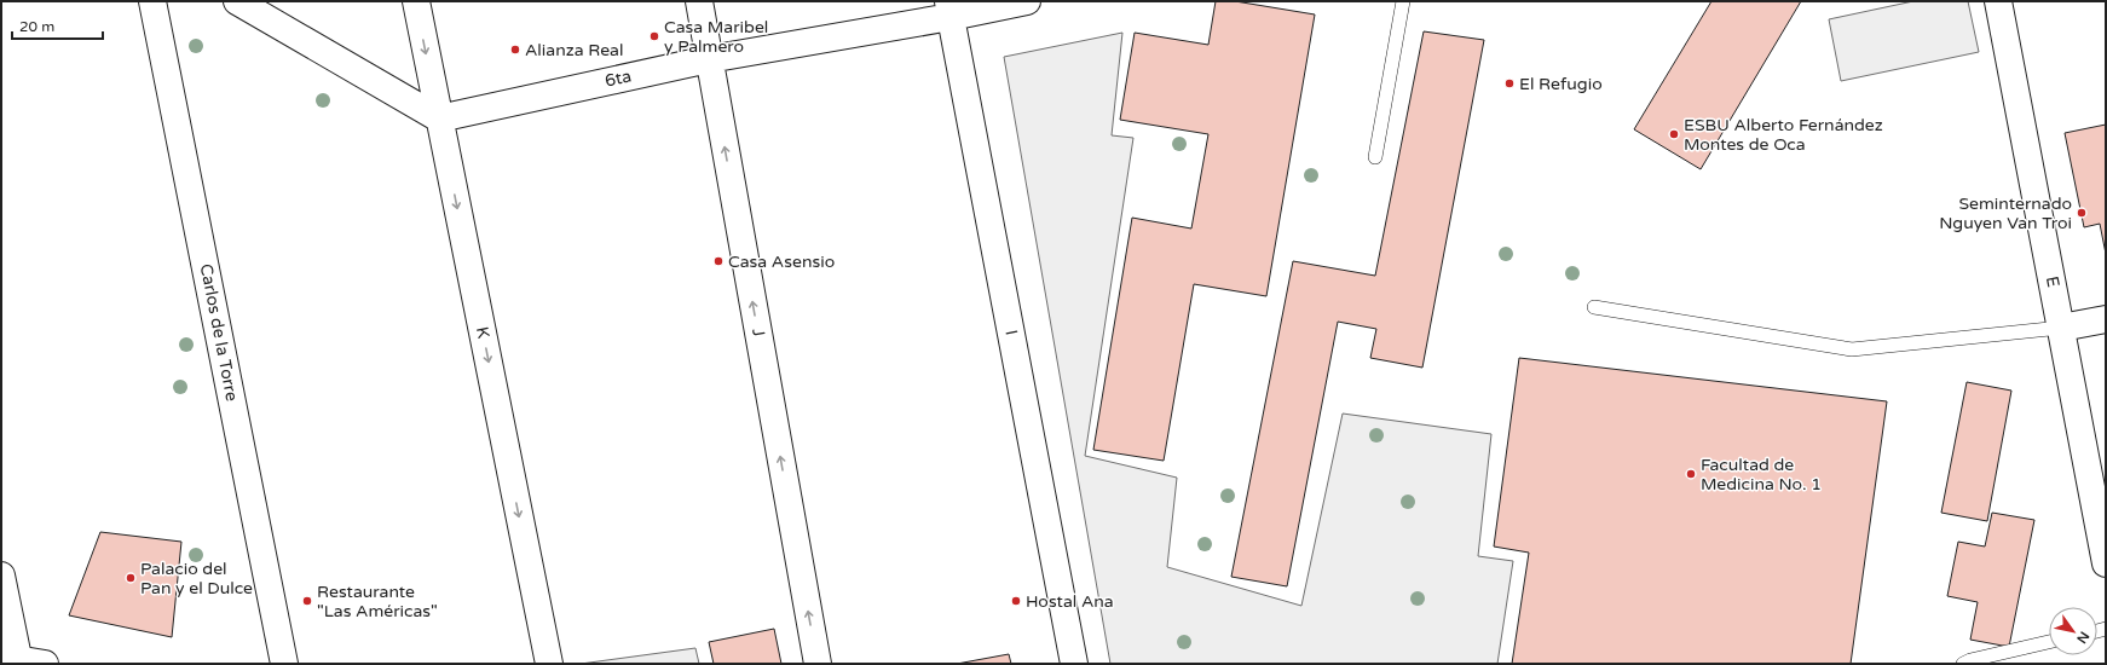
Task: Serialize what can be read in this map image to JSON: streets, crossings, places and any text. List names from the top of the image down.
{
  "streets": {
    "street": [
      "6ta",
      "E",
      "Carlos de la Torre",
      "K",
      "J",
      "I"
    ]
  },
  "crossings": [
    ["6ta", "K"],
    ["6ta", "J"],
    ["6ta", "I"]
  ],
  "one_way": ["K", "J"],
  "places": [
    "Casa Maribel y Palmero",
    "Alianza Real",
    "El Refugio",
    "ESBU Alberto Fernández Montes de Oca",
    "Seminternado Nguyen Van Troi",
    "Casa Asensio",
    "Facultad de Medicina No. 1",
    "Palacio del Pan y el Dulce",
    "Restaurante \"Las Américas\"",
    "Hostal Ana"
  ],
  "scale_bar": "20 m",
  "north": "bottom right"
}
